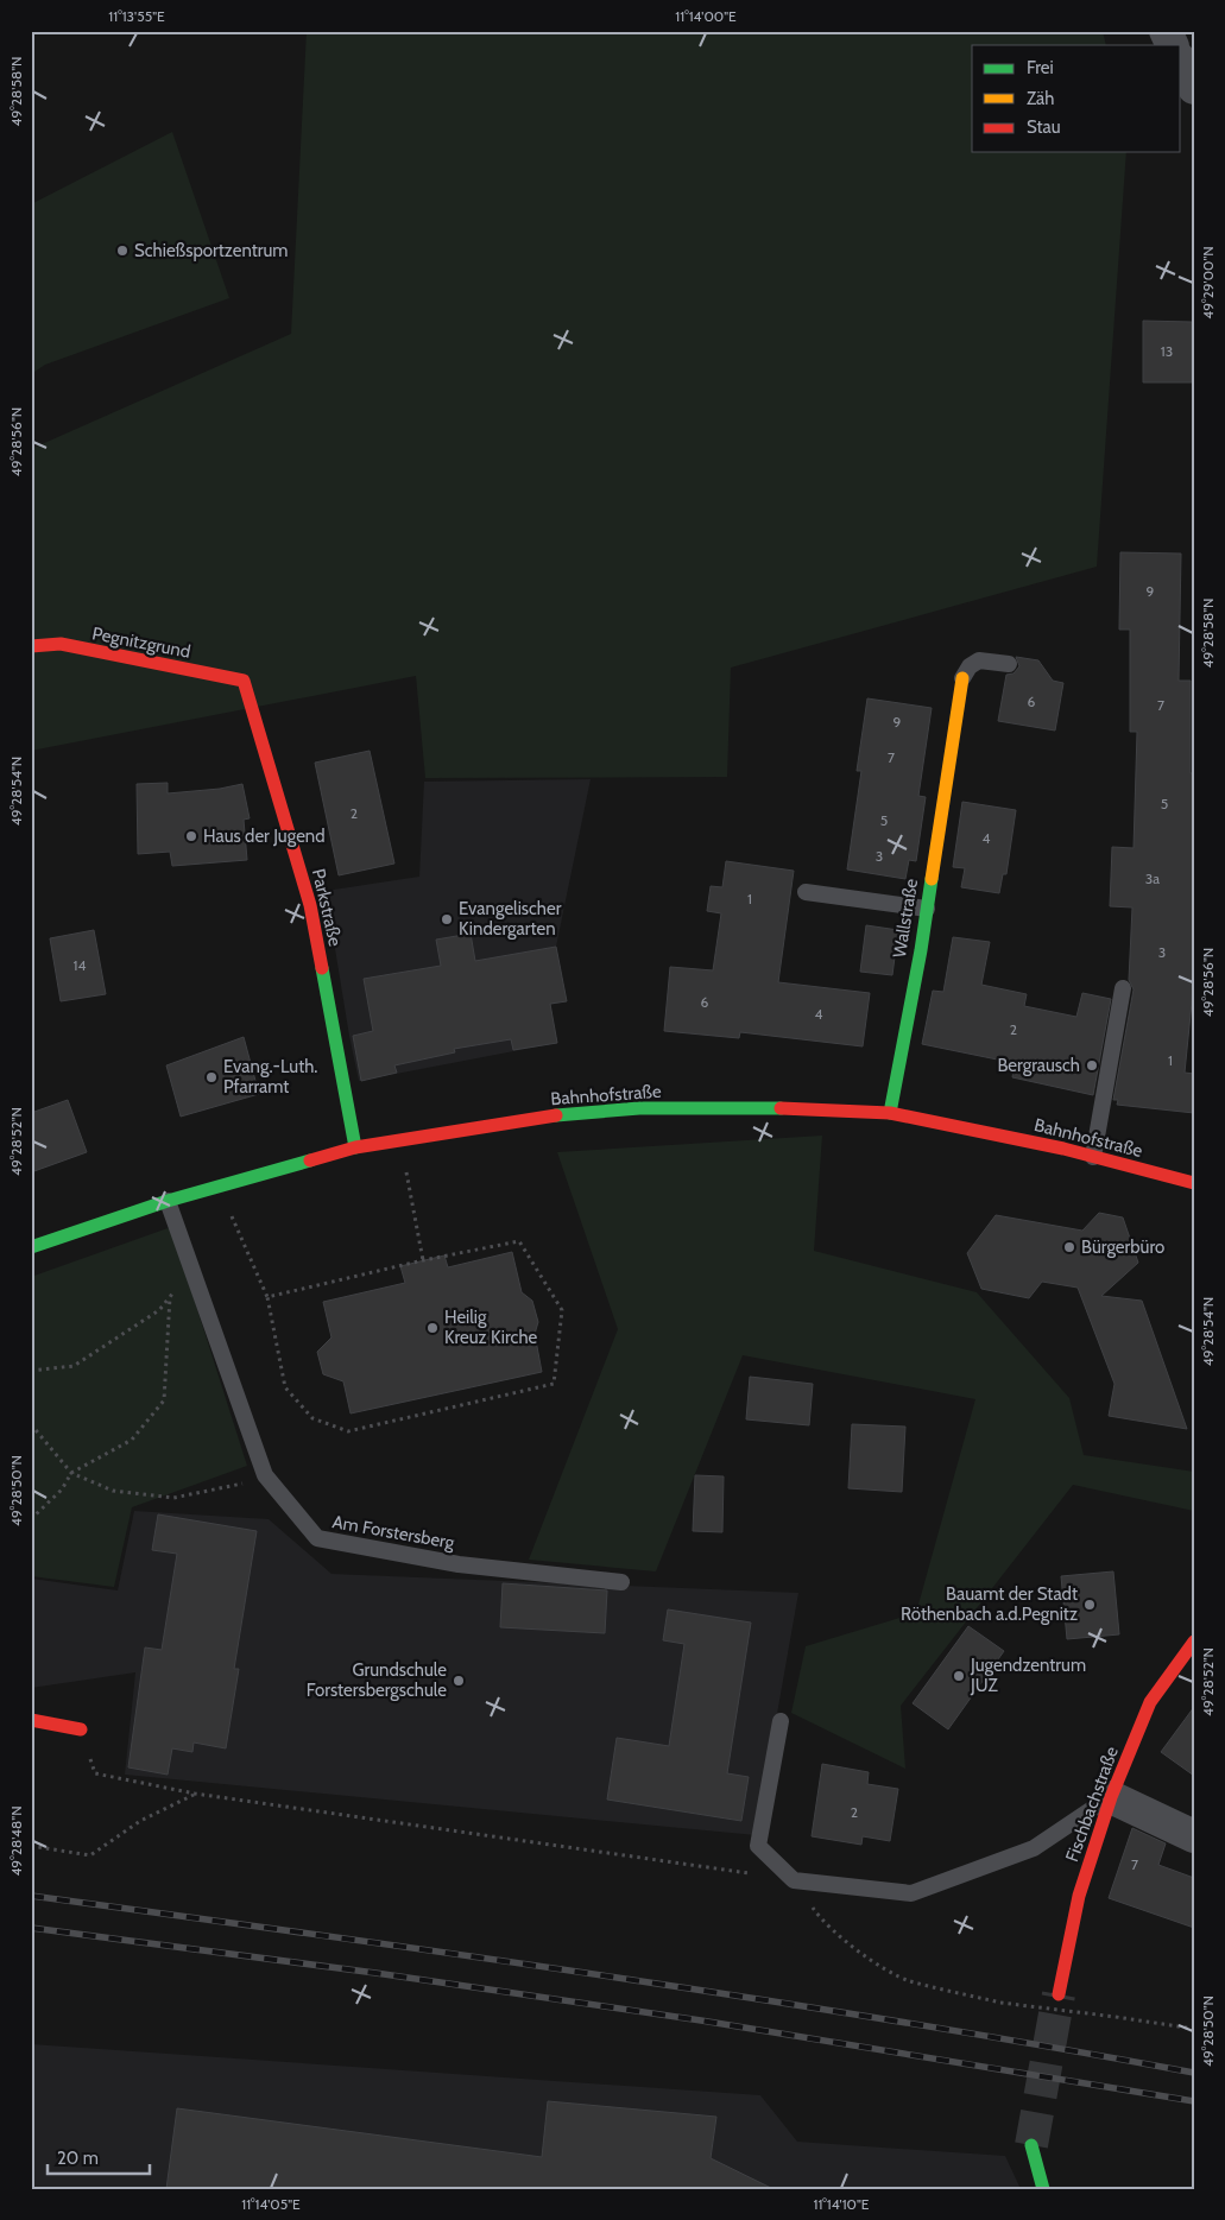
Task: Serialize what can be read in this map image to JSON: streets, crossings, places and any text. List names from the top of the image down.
{
  "streets": {
    "street": [
      "Pegnitzgrund",
      "Parkstraße",
      "Wallstraße",
      "Bahnhofstraße",
      "Fischbachstraße"
    ],
    "lane": ["Am Forstersberg"]
  },
  "crossings": [
    ["Pegnitzgrund", "Parkstraße"],
    ["Parkstraße", "Bahnhofstraße"],
    ["Wallstraße", "Bahnhofstraße"],
    ["Bahnhofstraße", "Am Forstersberg"]
  ],
  "places": [
    "Schießsportzentrum",
    "Haus der Jugend",
    "Evangelischer Kindergarten",
    "Bergrausch",
    "Evang.-Luth. Pfarramt",
    "Bürgerbüro",
    "Heilig Kreuz Kirche",
    "Bauamt der Stadt Röthenbach a.d.Pegnitz",
    "Jugendzentrum JUZ",
    "Grundschule Forstersbergschule"
  ],
  "house_numbers": [
    "13",
    "9",
    "6",
    "7",
    "9",
    "7",
    "5",
    "2",
    "5",
    "4",
    "3",
    "3a",
    "1",
    "3",
    "14",
    "6",
    "4",
    "2",
    "1",
    "2",
    "7"
  ],
  "legend": ["Frei", "Zäh", "Stau"],
  "scale_bar": "20 m",
  "coordinates": [
    "11°13'55\"E",
    "11°14'00\"E",
    "49°28'58\"N",
    "49°29'00\"N",
    "49°28'56\"N",
    "49°28'54\"N",
    "49°28'52\"N",
    "49°28'50\"N",
    "49°28'48\"N",
    "11°14'05\"E",
    "11°14'10\"E"
  ]
}
